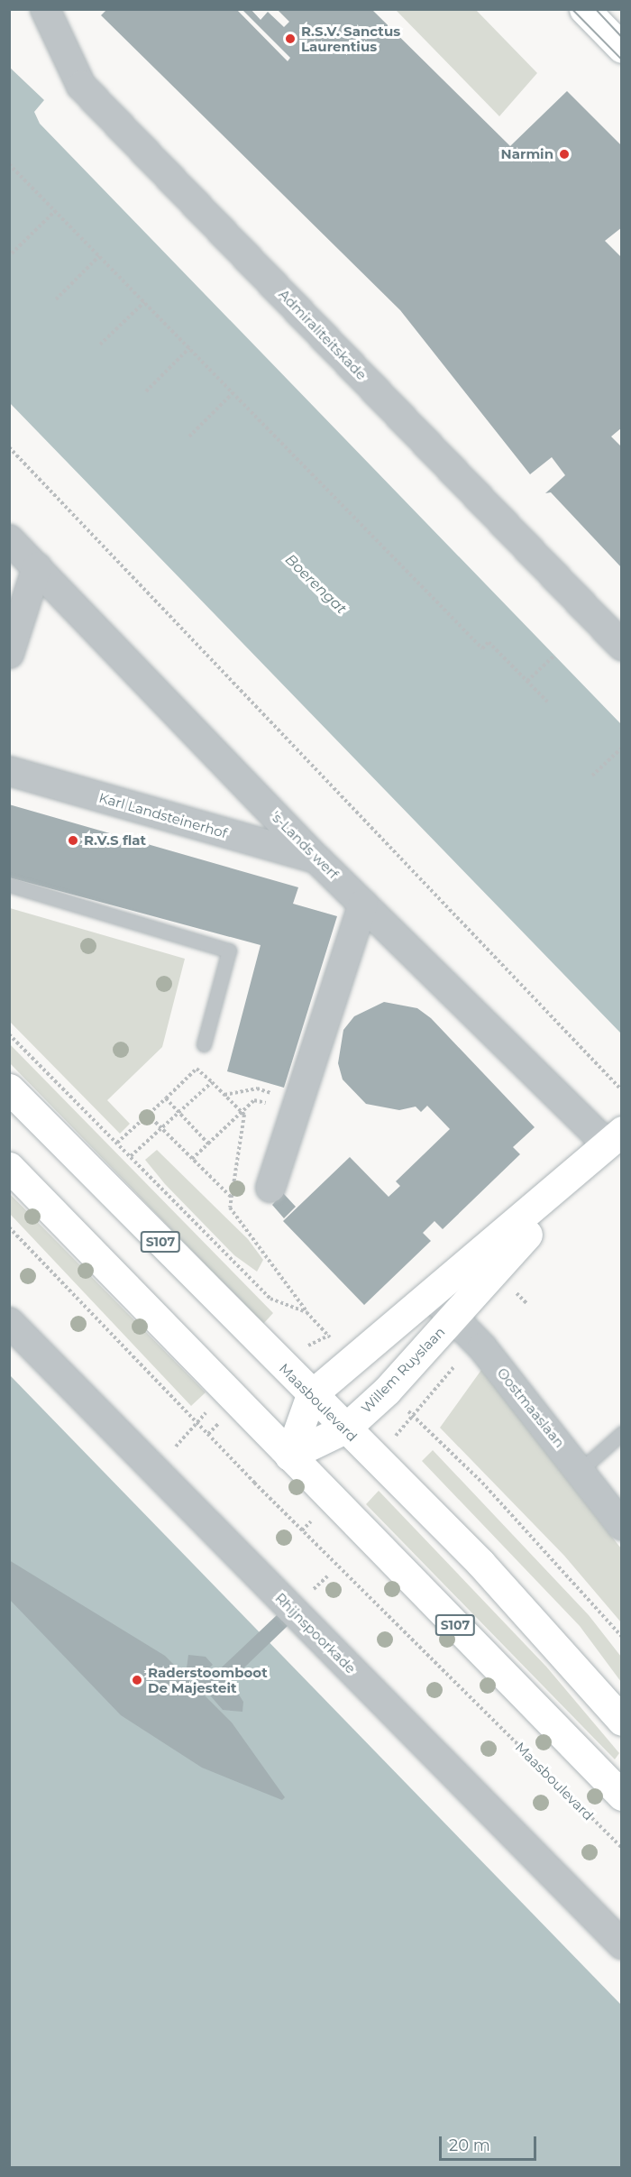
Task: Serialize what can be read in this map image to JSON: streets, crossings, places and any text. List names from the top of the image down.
{
  "streets": {
    "main road": ["S107", "Willem Ruyslaan", "Maasboulevard"],
    "street": [
      "Admiraliteitskade",
      "Karl Landsteinerhof",
      "'s-Lands werf",
      "Oostmaaslaan",
      "Rhijnspoorkade"
    ]
  },
  "crossings": [
    ["Karl Landsteinerhof", "'s-Lands werf"],
    ["'s-Lands werf", "Willem Ruyslaan"],
    ["S107", "Willem Ruyslaan"],
    ["Willem Ruyslaan", "Maasboulevard"],
    ["Willem Ruyslaan", "Oostmaaslaan"]
  ],
  "water": ["Boerengat"],
  "places": [
    "R.S.V. Sanctus Laurentius",
    "Narmin",
    "R.V.S flat",
    "Raderstoomboot De Majesteit"
  ],
  "scale_bar": "20 m"
}
